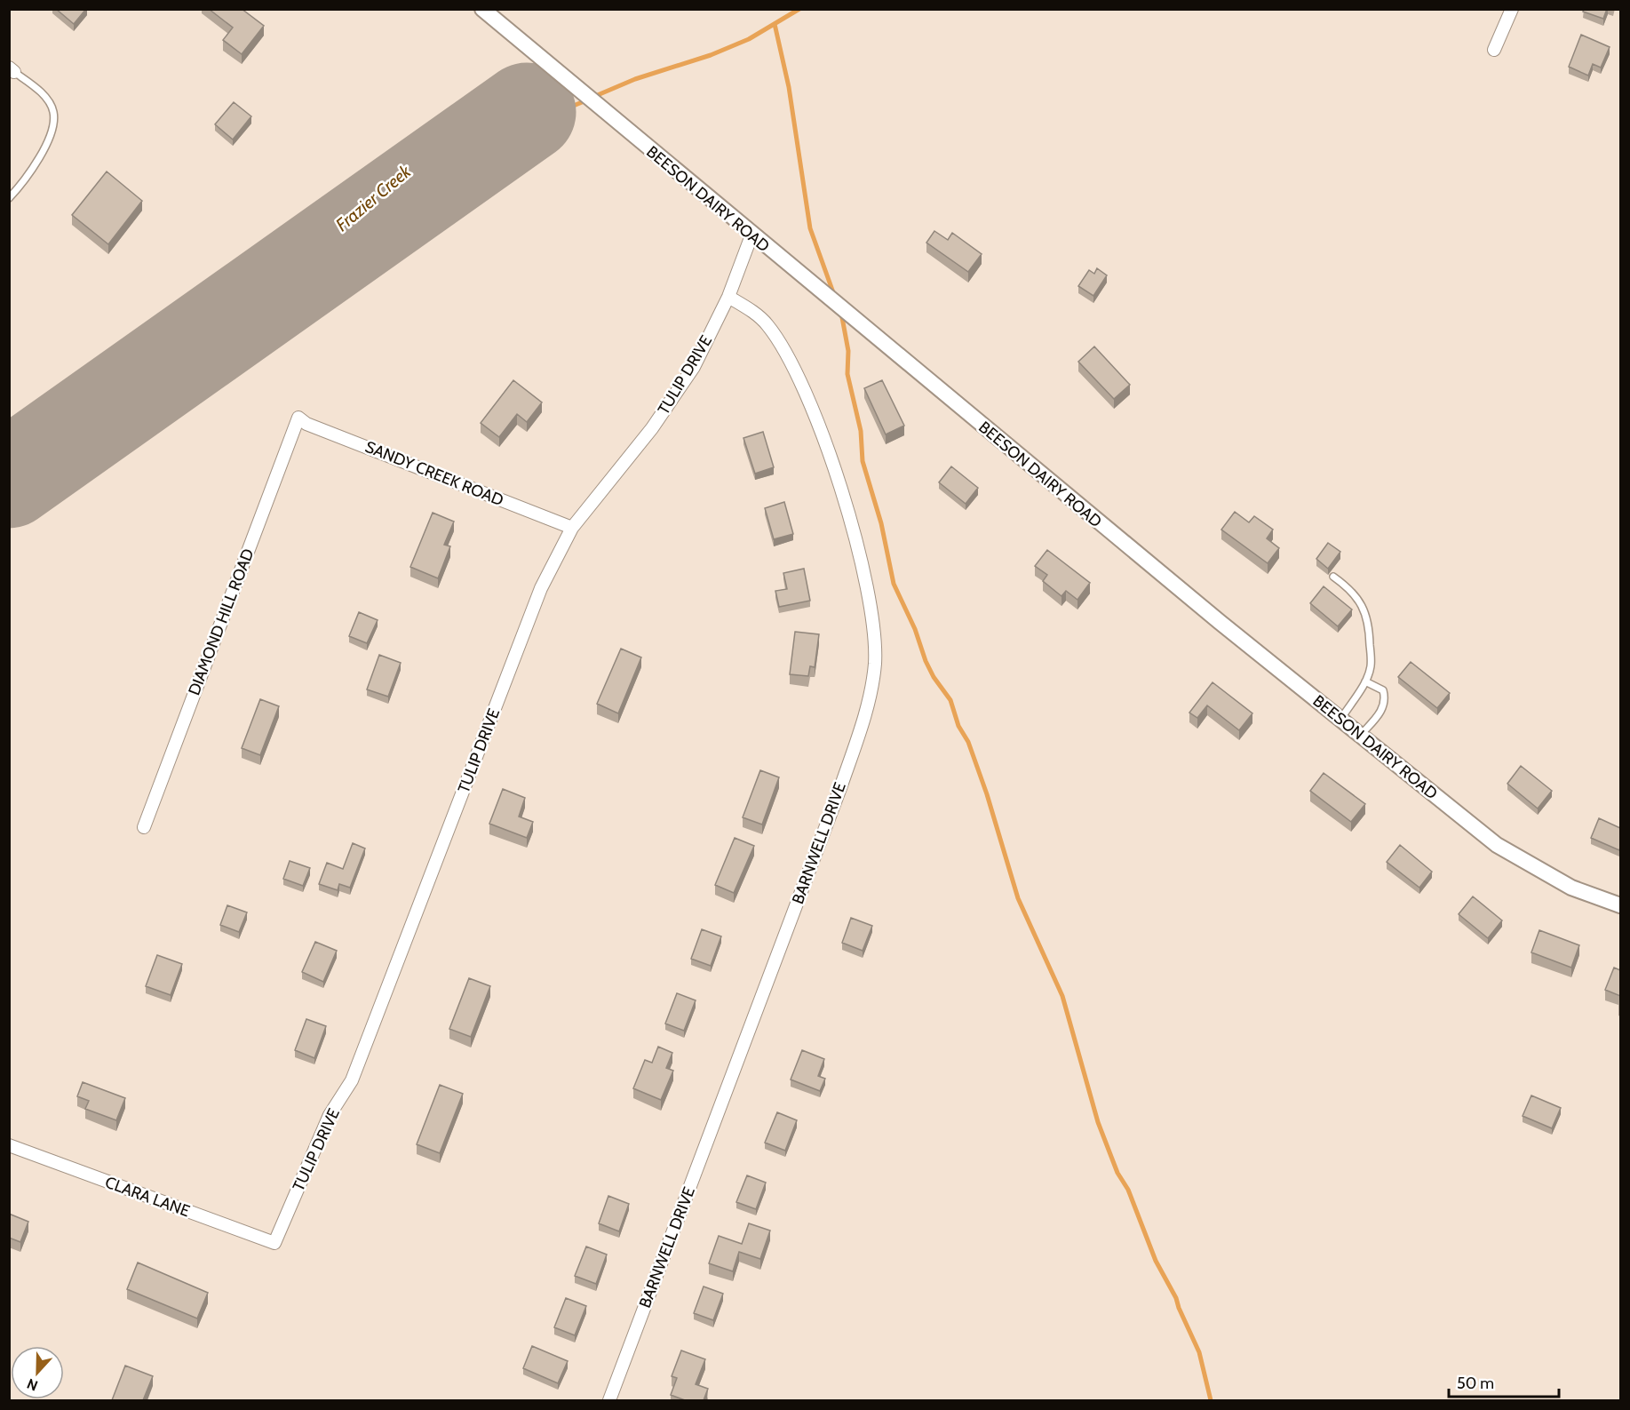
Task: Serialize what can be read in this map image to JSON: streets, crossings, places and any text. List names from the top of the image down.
{
  "streets": {
    "street": [
      "BEESON DAIRY ROAD",
      "TULIP DRIVE",
      "SANDY CREEK ROAD",
      "DIAMOND HILL ROAD",
      "BARNWELL DRIVE",
      "CLARA LANE"
    ]
  },
  "crossings": [
    ["BEESON DAIRY ROAD", "TULIP DRIVE"],
    ["TULIP DRIVE", "SANDY CREEK ROAD"],
    ["TULIP DRIVE", "BARNWELL DRIVE"],
    ["TULIP DRIVE", "CLARA LANE"],
    ["SANDY CREEK ROAD", "DIAMOND HILL ROAD"]
  ],
  "water": ["Frazier Creek"],
  "scale_bar": "50 m",
  "north": "bottom"
}
